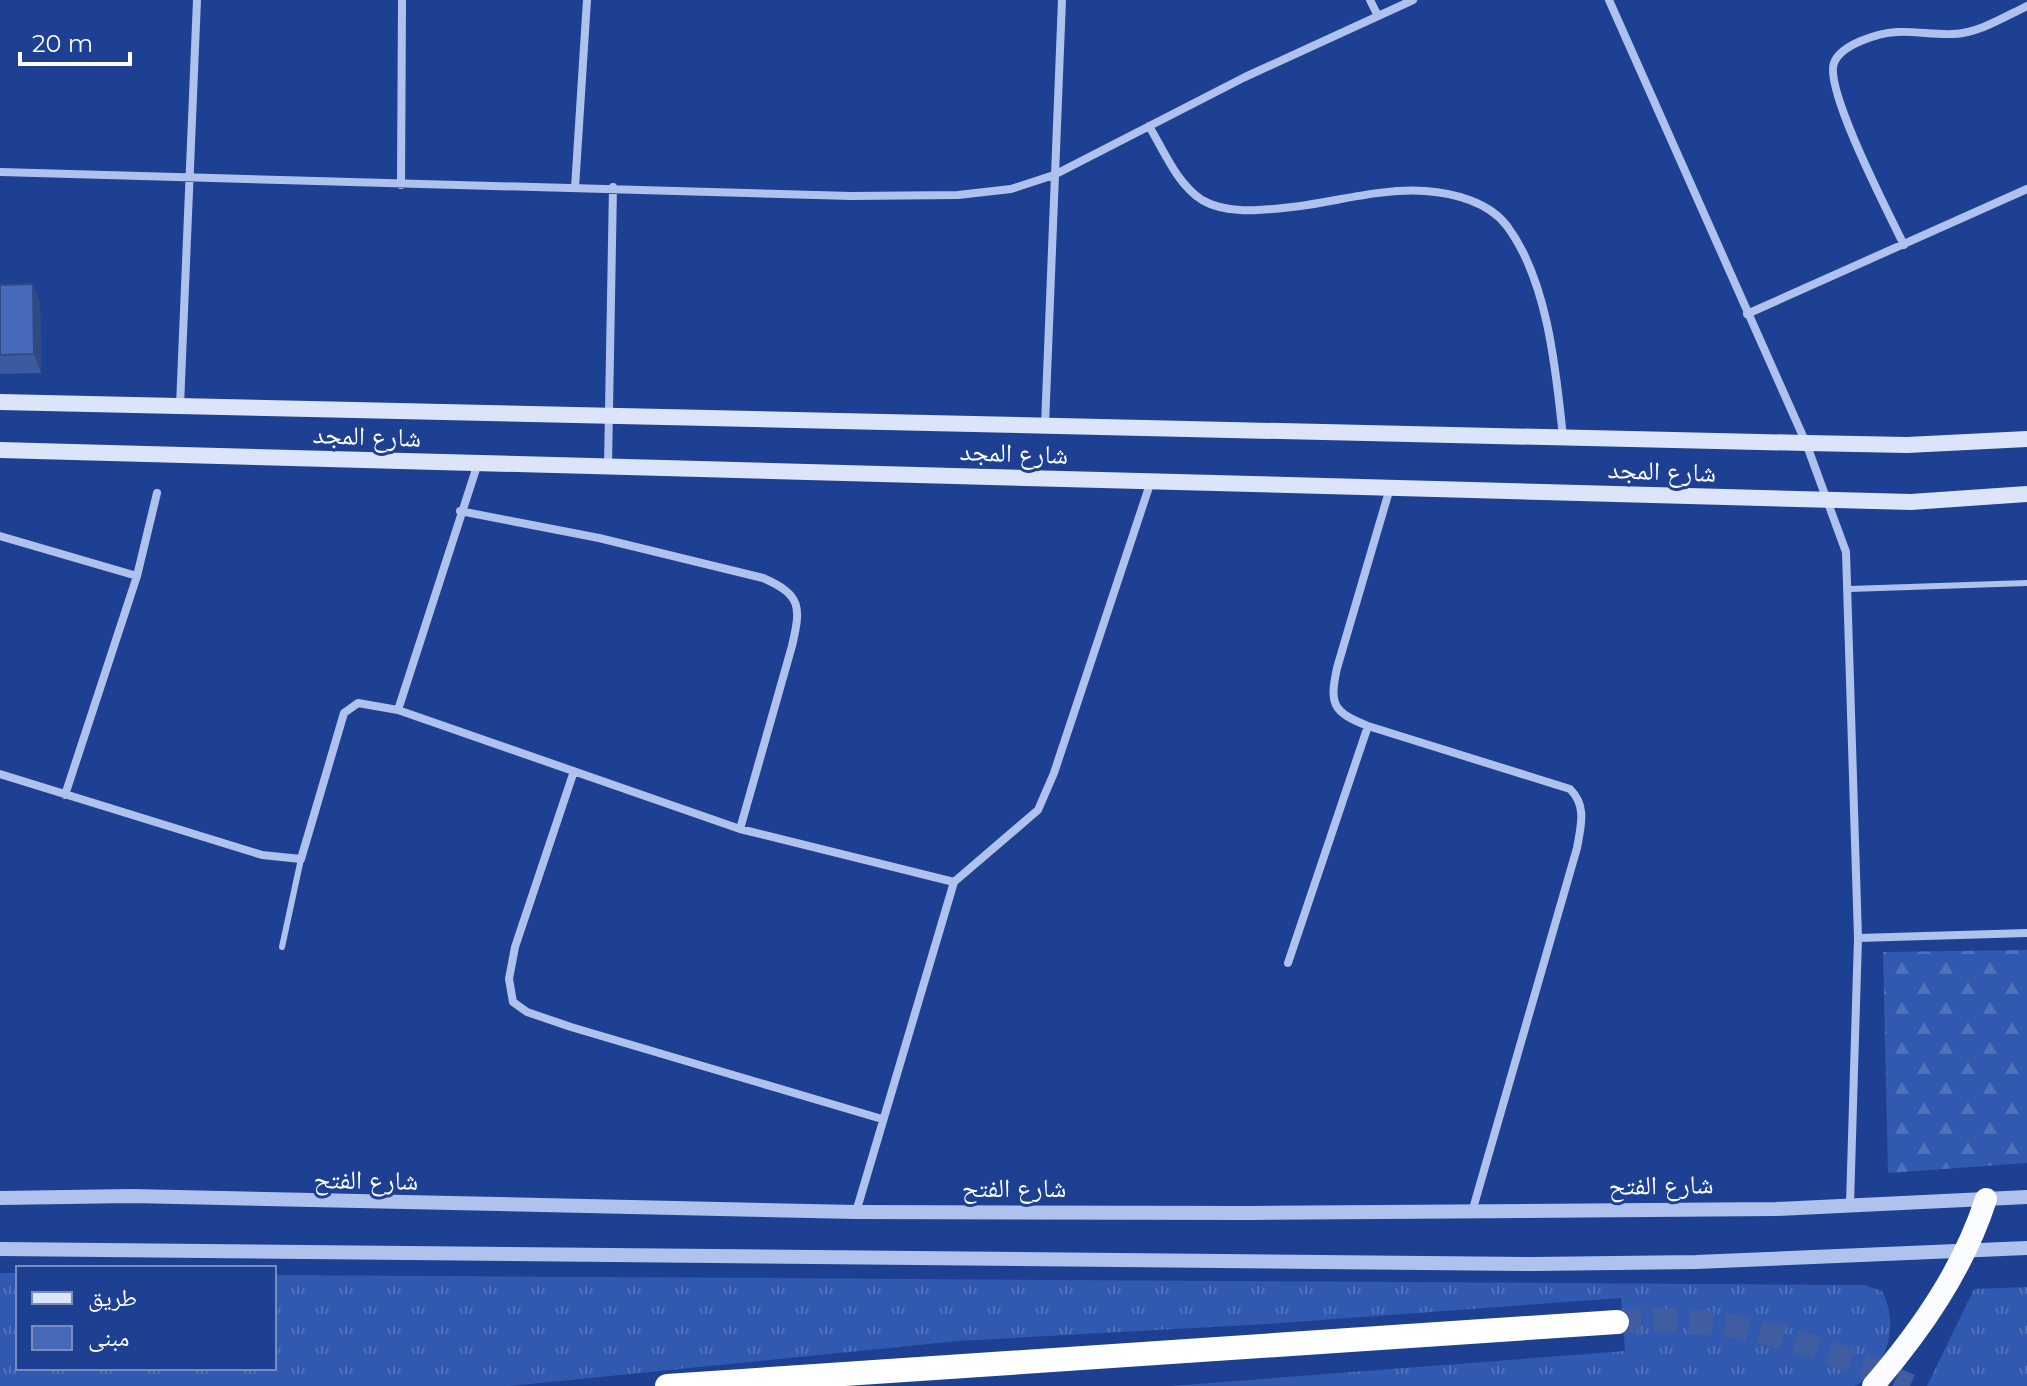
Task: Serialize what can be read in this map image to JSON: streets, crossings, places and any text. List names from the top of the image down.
{
  "streets": {
    "main road": ["شارع المجد"],
    "street": ["شارع الفتح"]
  },
  "legend": ["طريق", "مبنى"],
  "scale_bar": "20 m"
}
